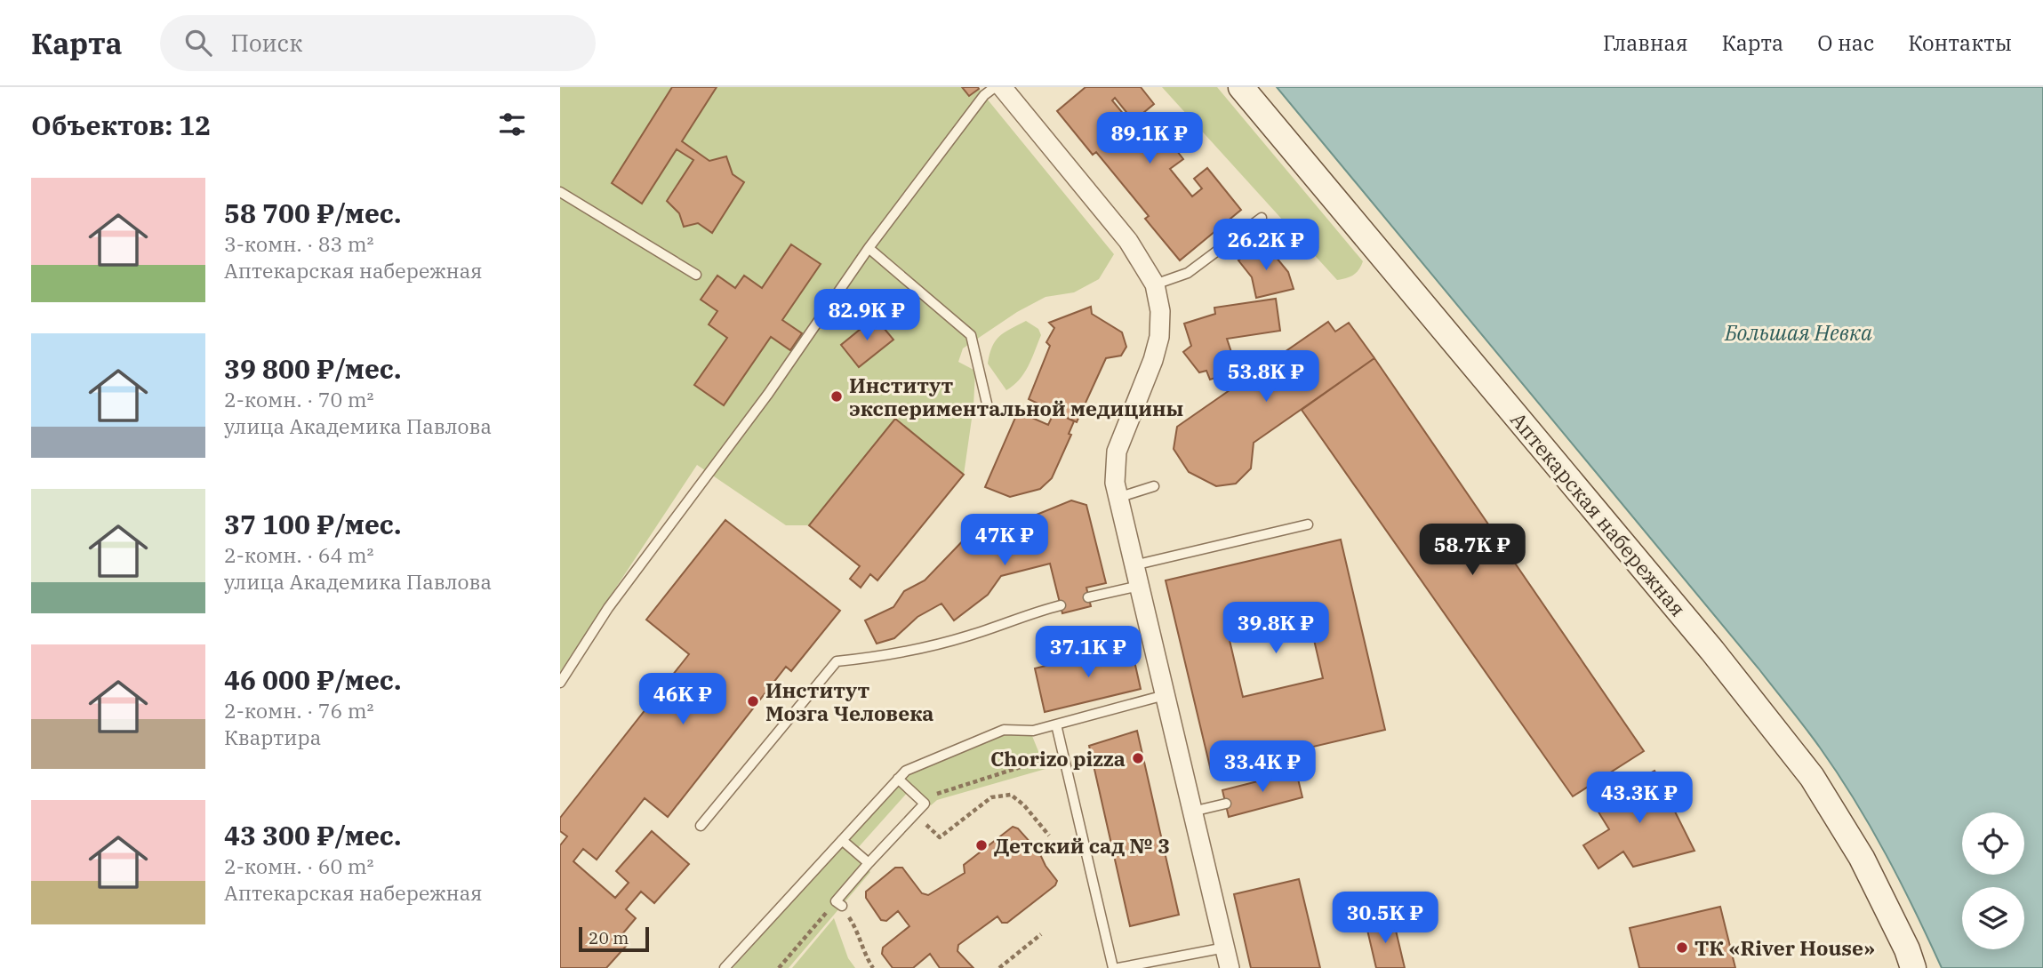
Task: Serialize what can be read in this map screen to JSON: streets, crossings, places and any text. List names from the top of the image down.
{
  "streets": {
    "street": ["Аптекарская набережная"]
  },
  "water": ["Большая Невка"],
  "places": [
    "Институт экспериментальной медицины",
    "Институт Мозга Человека",
    "Chorizo pizza",
    "Детский сад № 3",
    "ТК «River House»"
  ],
  "scale_bar": "20 m",
  "page": {
    "header": "Карта",
    "search": "Поиск",
    "nav": [
      "Главная",
      "Карта",
      "О нас",
      "Контакты"
    ],
    "heading": "Объектов: 12",
    "price": [
      "89.1K ₽",
      "26.2K ₽",
      "82.9K ₽",
      "53.8K ₽",
      "47K ₽",
      "58.7K ₽",
      "39.8K ₽",
      "37.1K ₽",
      "46K ₽",
      "33.4K ₽",
      "43.3K ₽",
      "30.5K ₽"
    ],
    "list": [
      {
        "name": "58 700 ₽/мес.",
        "note": "3-комн. · 83 m² · Аптекарская набережная"
      },
      {
        "name": "39 800 ₽/мес.",
        "note": "2-комн. · 70 m² · улица Академика Павлова"
      },
      {
        "name": "37 100 ₽/мес.",
        "note": "2-комн. · 64 m² · улица Академика Павлова"
      },
      {
        "name": "46 000 ₽/мес.",
        "note": "2-комн. · 76 m² · Квартира"
      },
      {
        "name": "43 300 ₽/мес.",
        "note": "2-комн. · 60 m² · Аптекарская набережная"
      }
    ],
    "scale": "20 m"
  }
}
